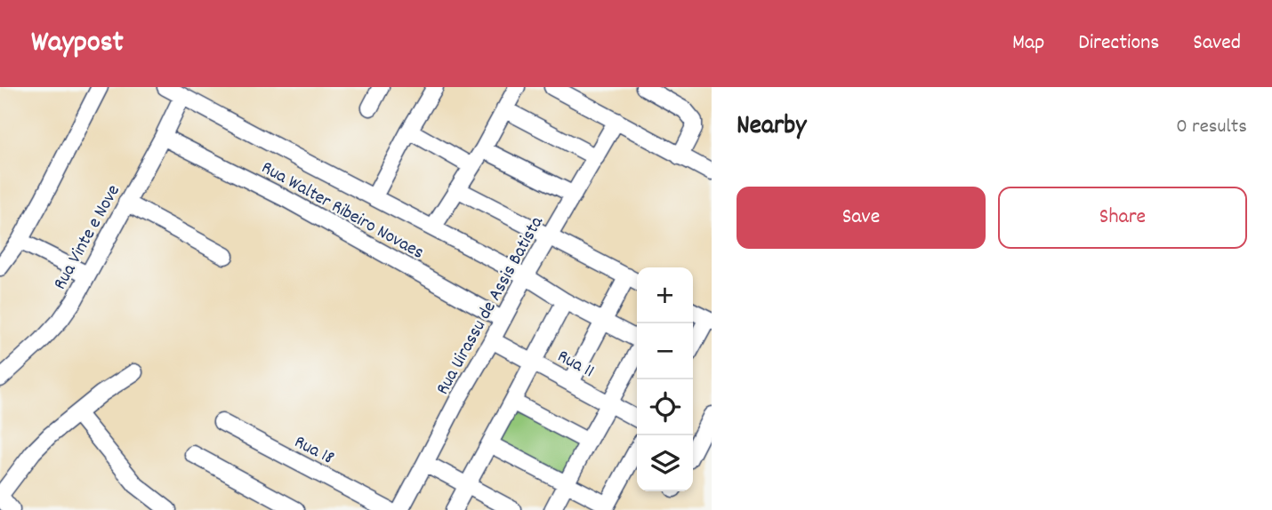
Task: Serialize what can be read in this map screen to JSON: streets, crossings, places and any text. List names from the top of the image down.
{
  "streets": {
    "street": [
      "Rua Walter Ribeiro Novaes",
      "Rua Vinte e Nove",
      "Rua Uirassu de Assis Batista",
      "Rua 11",
      "Rua 18"
    ]
  },
  "crossings": [
    ["Rua Walter Ribeiro Novaes", "Rua Vinte e Nove"],
    ["Rua Walter Ribeiro Novaes", "Rua Uirassu de Assis Batista"],
    ["Rua Uirassu de Assis Batista", "Rua 11"]
  ],
  "page": {
    "header": "Waypost",
    "nav": ["Map", "Directions", "Saved"],
    "heading": ["Nearby", "0 results"],
    "buttons": ["Save", "Share"],
    "map_buttons": ["+", "−"]
  }
}
